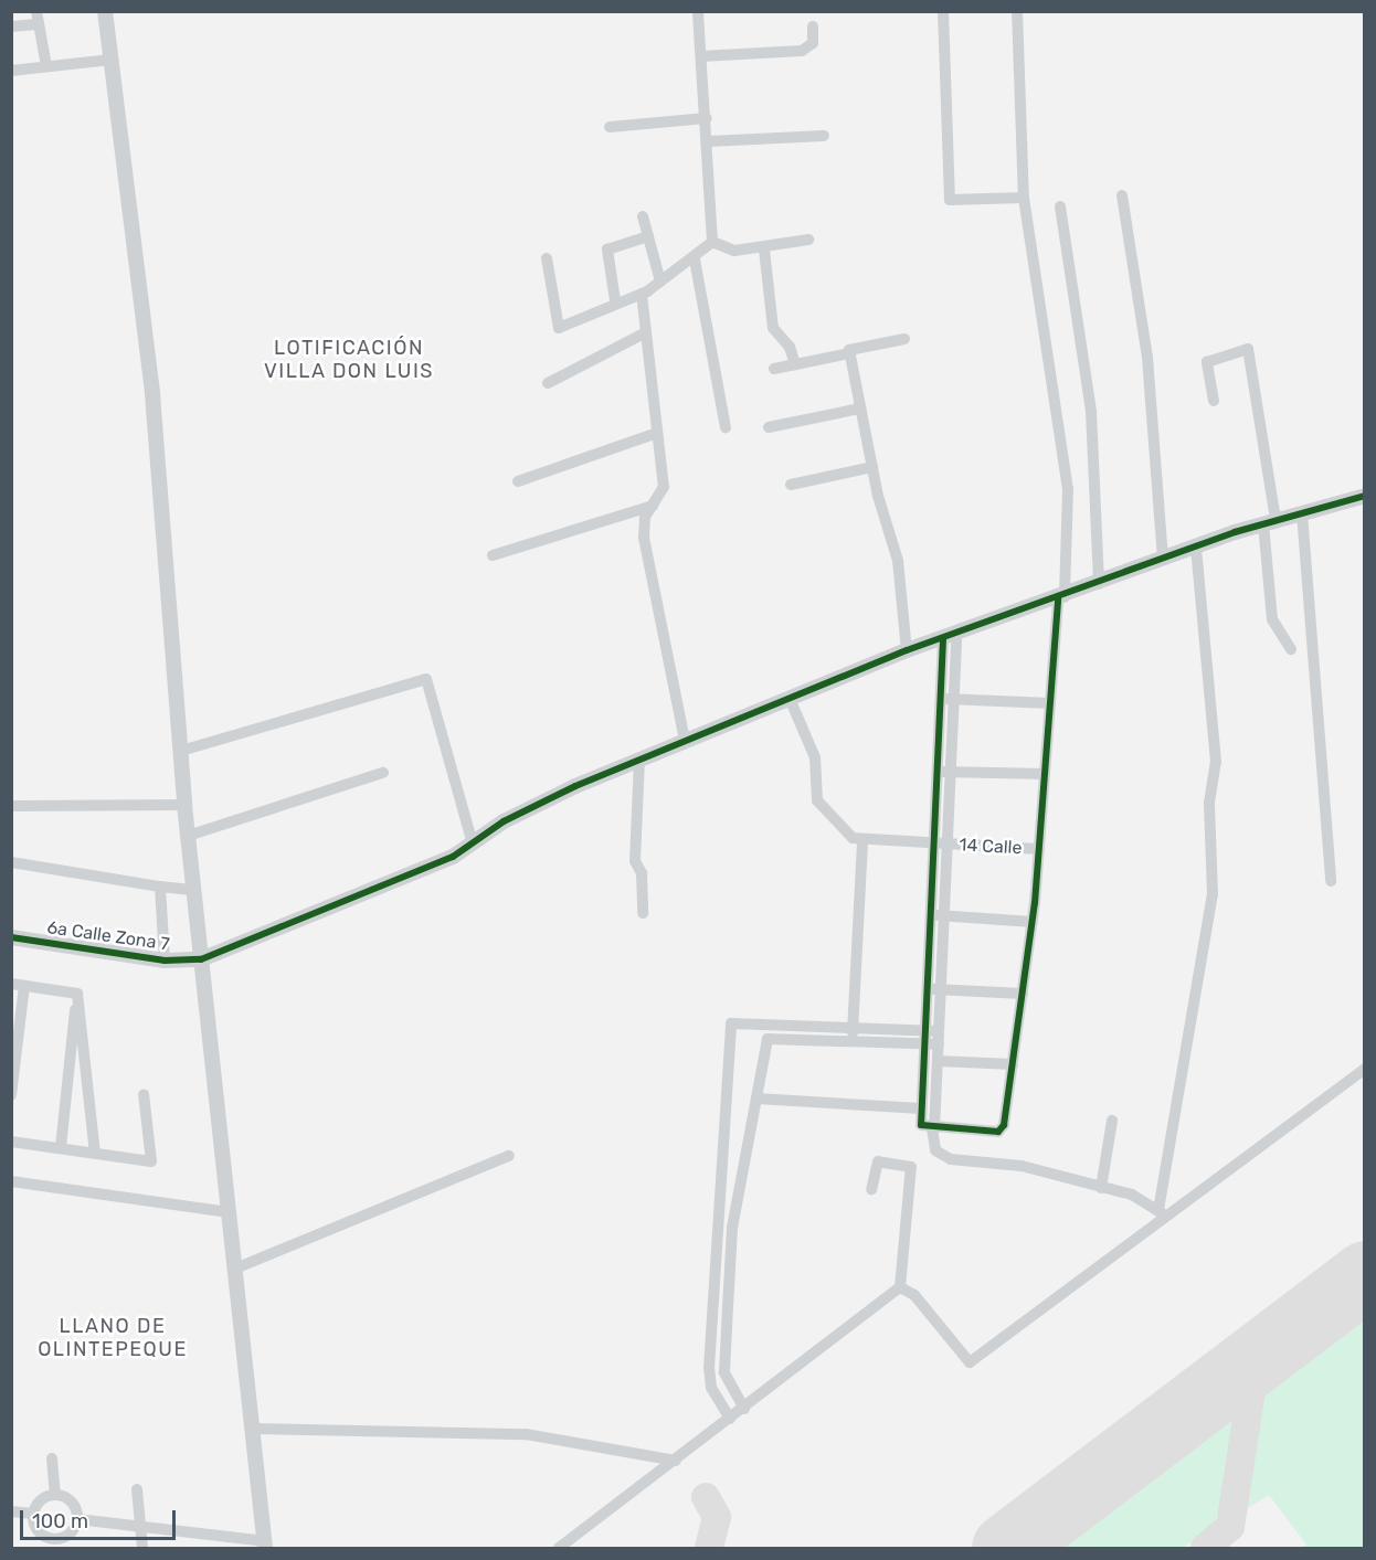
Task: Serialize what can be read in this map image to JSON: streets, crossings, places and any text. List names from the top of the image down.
{
  "streets": {
    "main road": ["6a Calle Zona 7"],
    "street": ["14 Calle"]
  },
  "districts": ["LOTIFICACIÓN VILLA DON LUIS", "LLANO DE OLINTEPEQUE"],
  "scale_bar": "100 m"
}
